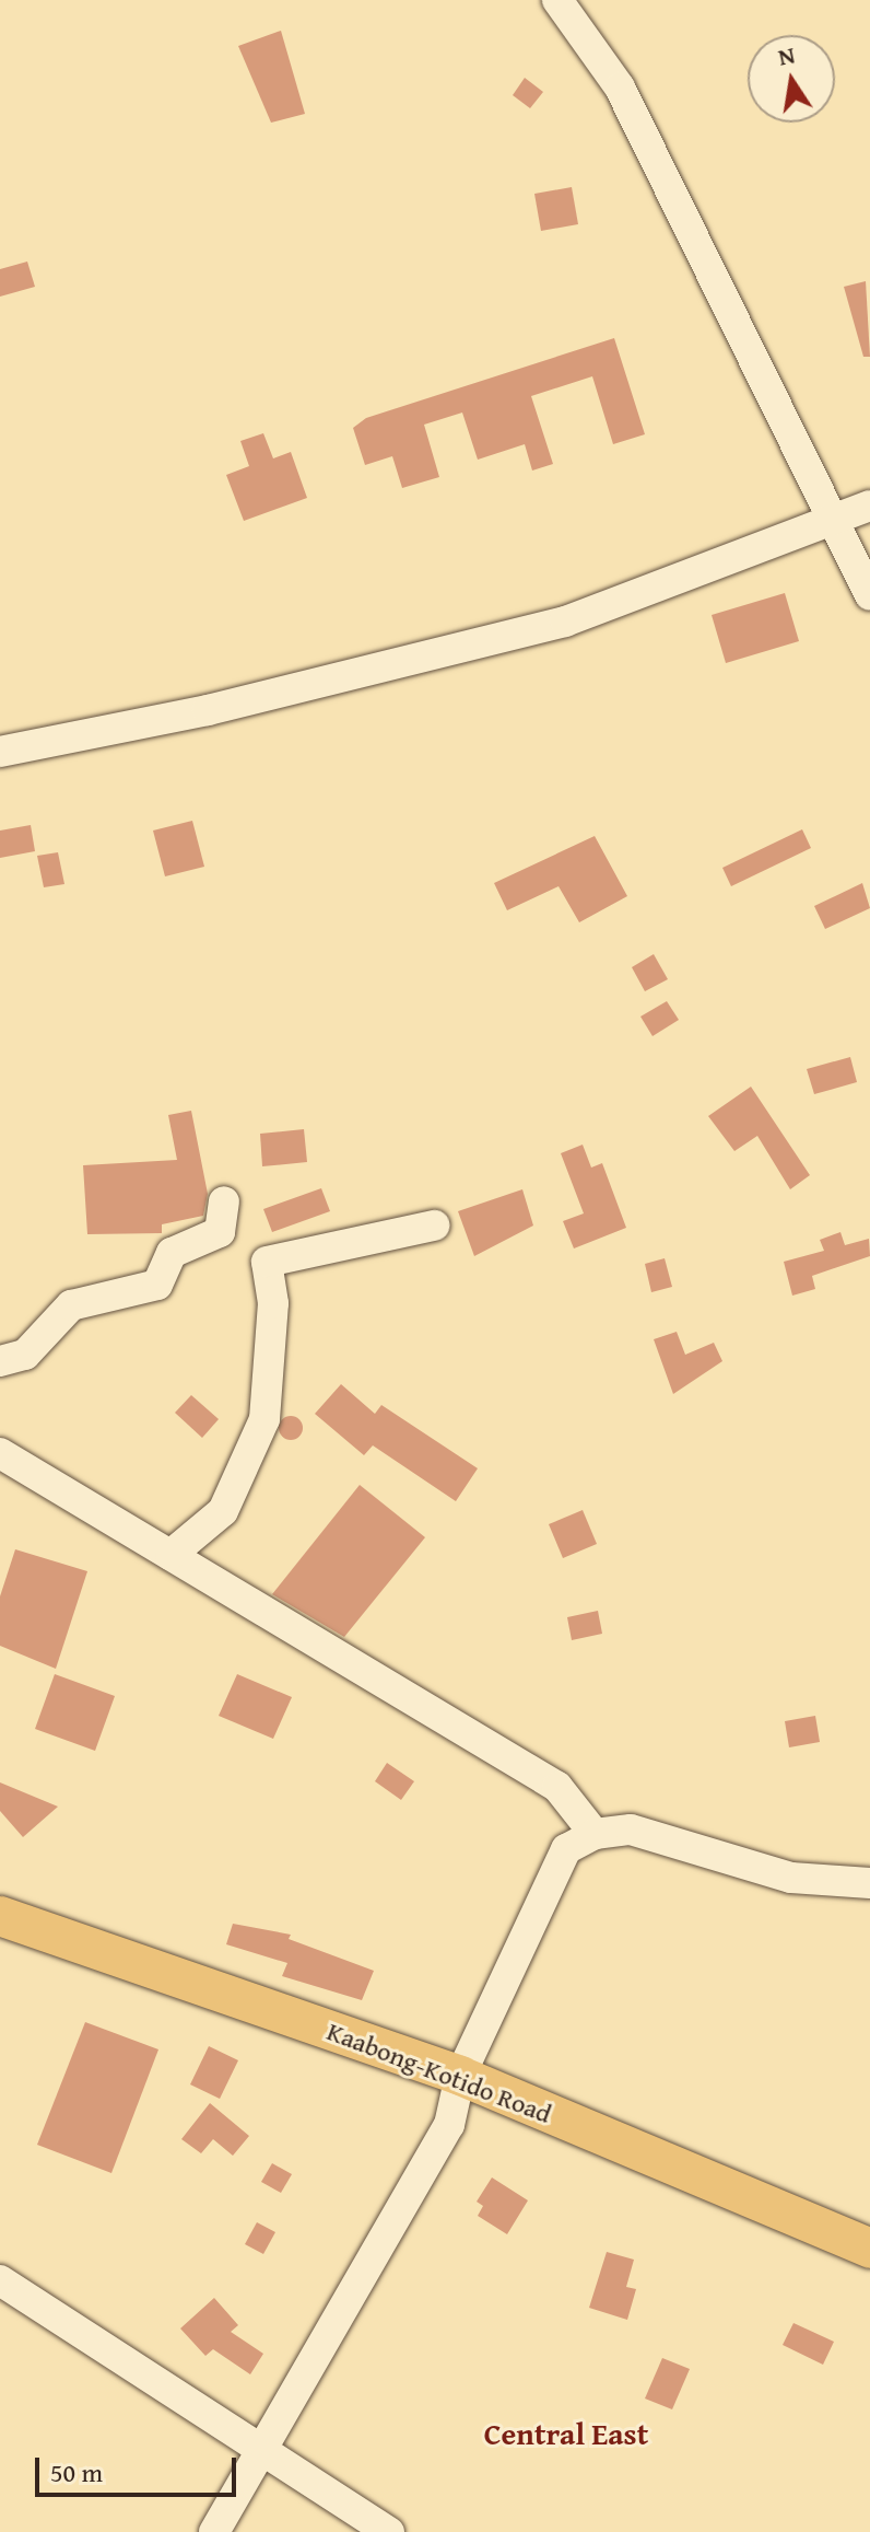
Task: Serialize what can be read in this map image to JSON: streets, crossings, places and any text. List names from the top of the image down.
{
  "streets": {
    "main road": ["Kaabong-Kotido Road"]
  },
  "districts": ["Central East"],
  "scale_bar": "50 m",
  "north": "top"
}
